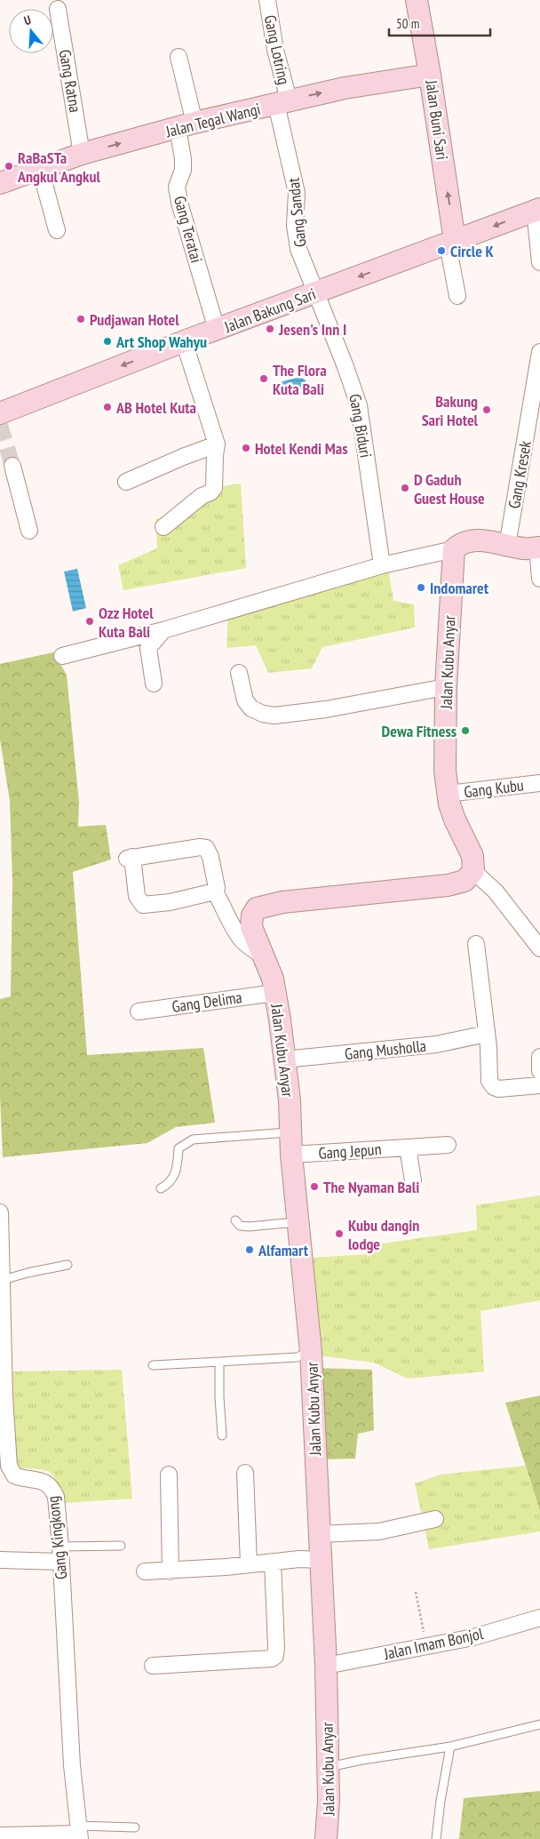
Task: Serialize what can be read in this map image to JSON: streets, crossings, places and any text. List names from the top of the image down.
{
  "streets": {
    "street": [
      "Gang Lotring",
      "Gang Ratna",
      "Jalan Tegal Wangi",
      "Jalan Buni Sari",
      "Gang Sandat",
      "Gang Teratai",
      "Jalan Bakung Sari",
      "Gang Biduri",
      "Gang Kresek",
      "Jalan Kubu Anyar",
      "Gang Kubu",
      "Gang Delima",
      "Gang Musholla",
      "Gang Jepun",
      "Gang Kingkong",
      "Jalan Imam Bonjol"
    ]
  },
  "crossings": [
    ["Gang Lotring", "Jalan Tegal Wangi"],
    ["Gang Lotring", "Gang Sandat"],
    ["Gang Ratna", "Jalan Tegal Wangi"],
    ["Jalan Tegal Wangi", "Jalan Buni Sari"],
    ["Jalan Tegal Wangi", "Gang Sandat"],
    ["Jalan Tegal Wangi", "Gang Teratai"],
    ["Jalan Buni Sari", "Jalan Bakung Sari"],
    ["Gang Sandat", "Jalan Bakung Sari"],
    ["Gang Sandat", "Gang Biduri"],
    ["Gang Teratai", "Jalan Bakung Sari"],
    ["Jalan Bakung Sari", "Gang Biduri"],
    ["Jalan Kubu Anyar", "Gang Kubu"],
    ["Jalan Kubu Anyar", "Gang Delima"],
    ["Jalan Kubu Anyar", "Gang Musholla"],
    ["Jalan Kubu Anyar", "Gang Jepun"],
    ["Jalan Kubu Anyar", "Jalan Imam Bonjol"]
  ],
  "one_way": ["Jalan Tegal Wangi", "Jalan Buni Sari", "Jalan Bakung Sari"],
  "places": [
    "RaBaSTa Angkul Angkul",
    "Circle K",
    "Pudjawan Hotel",
    "Jesen's Inn I",
    "Art Shop Wahyu",
    "The Flora Kuta Bali",
    "AB Hotel Kuta",
    "Bakung Sari Hotel",
    "Hotel Kendi Mas",
    "D Gaduh Guest House",
    "Indomaret",
    "Ozz Hotel Kuta Bali",
    "Dewa Fitness",
    "The Nyaman Bali",
    "Kubu dangin lodge",
    "Alfamart"
  ],
  "scale_bar": "50 m",
  "north": "top"
}
